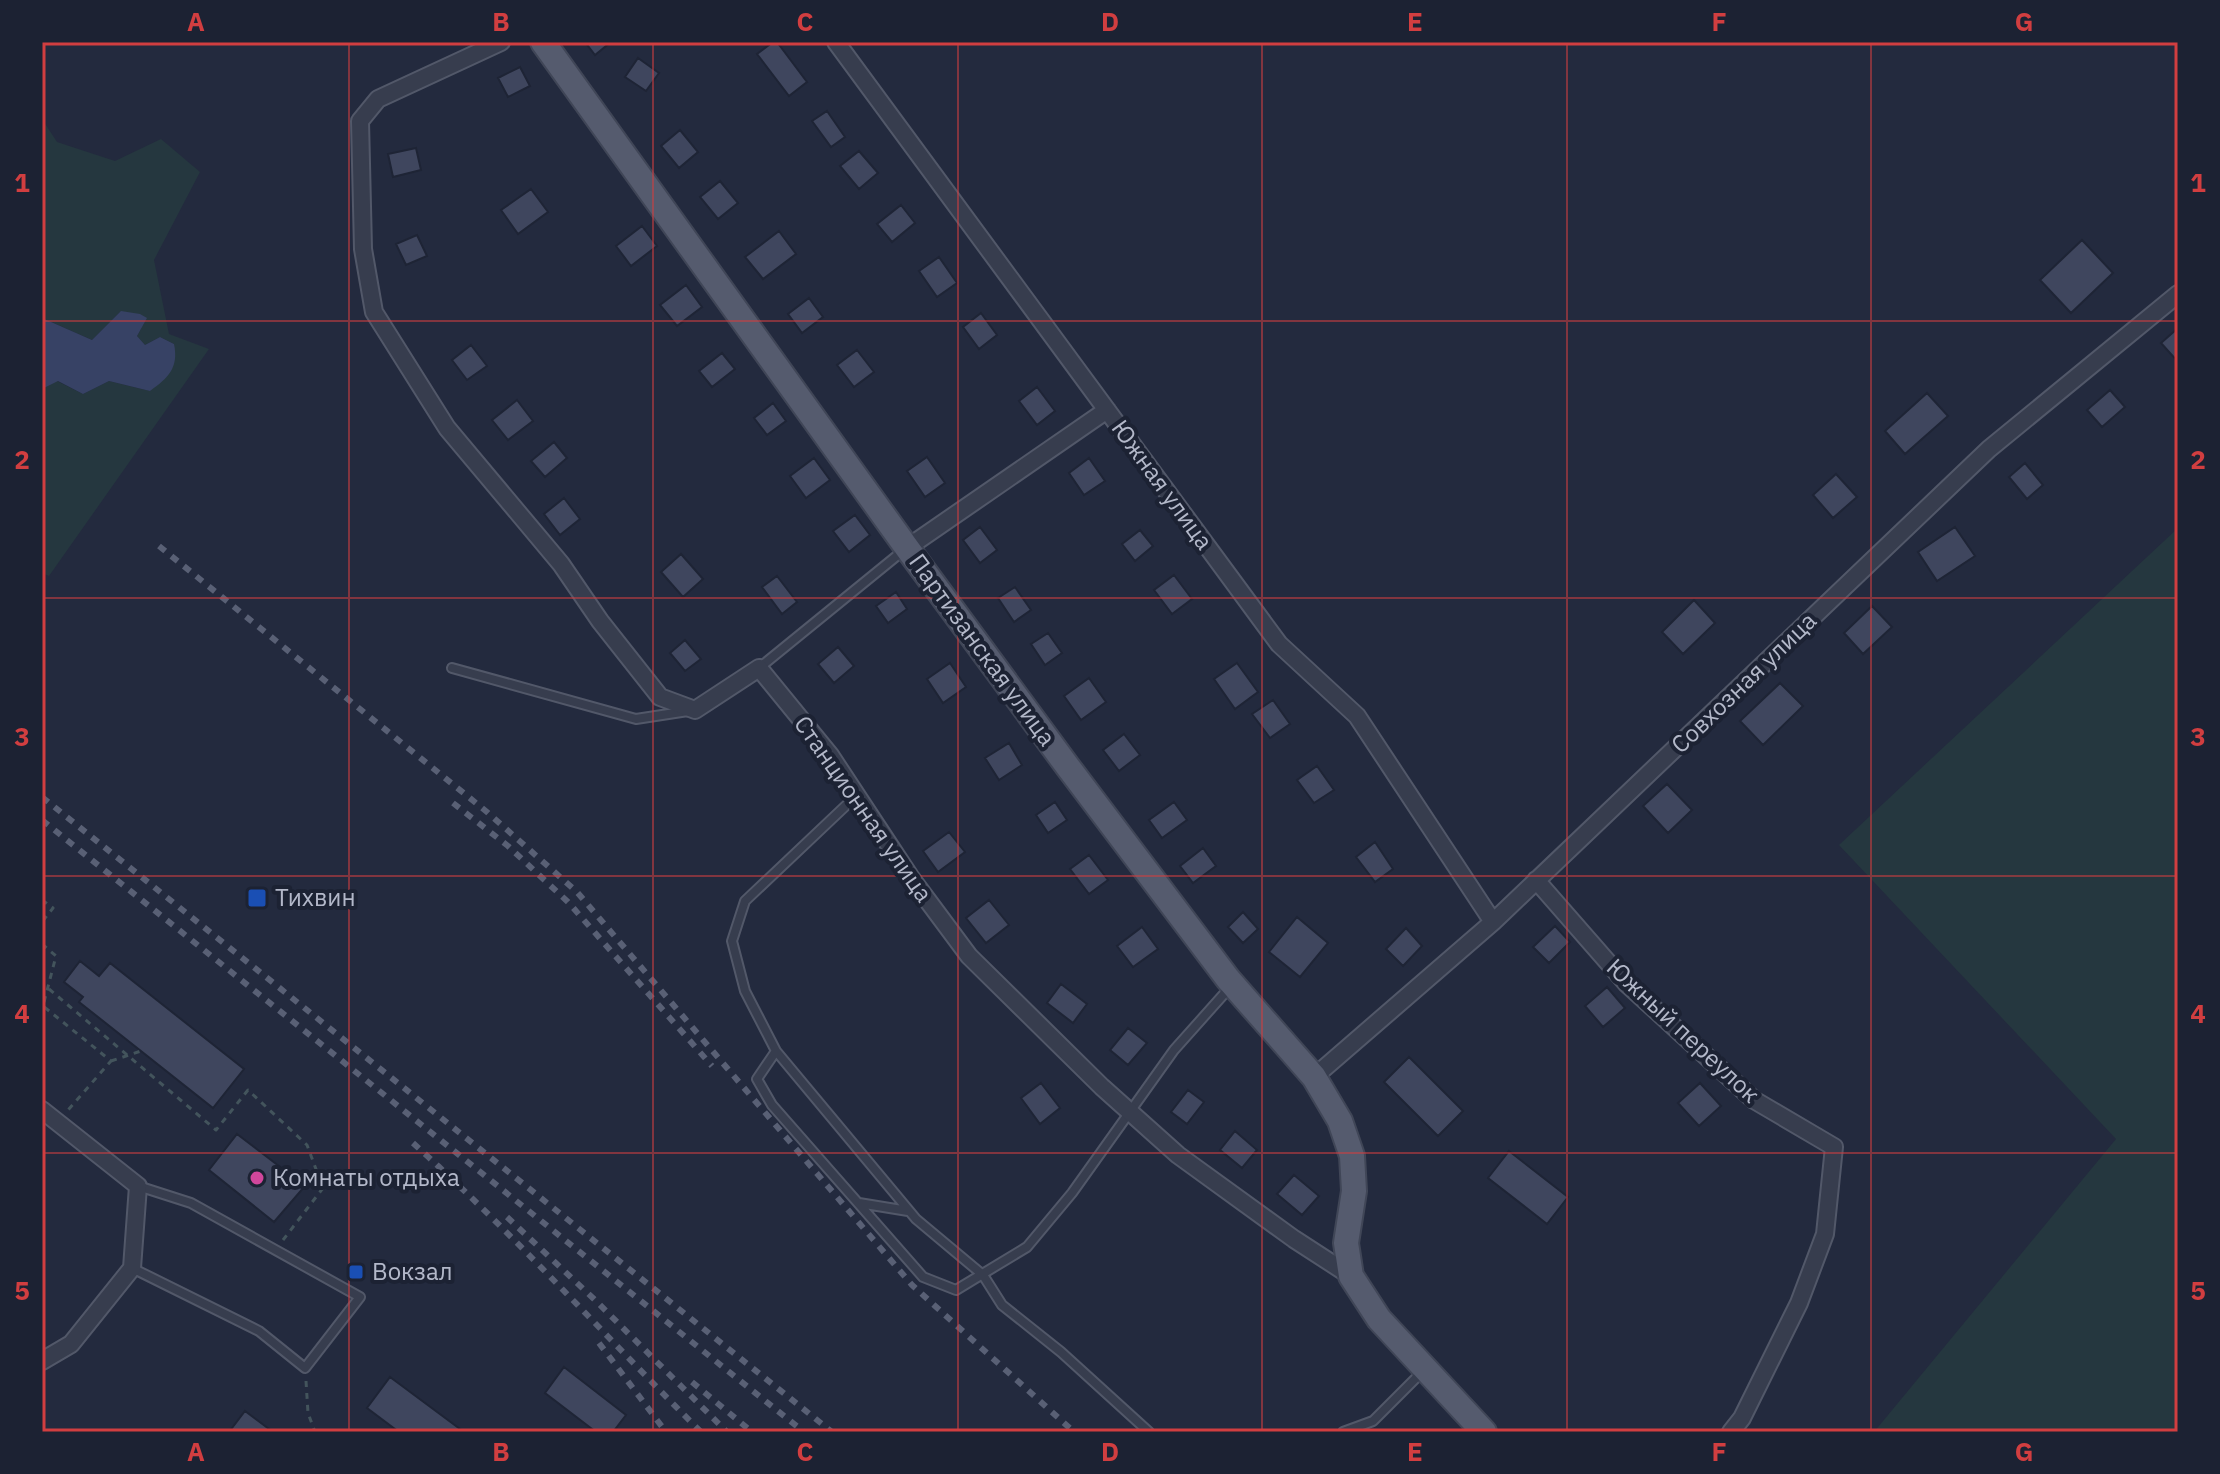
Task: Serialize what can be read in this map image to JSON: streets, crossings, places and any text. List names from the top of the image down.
{
  "streets": {
    "main road": ["Партизанская улица", "Станционная улица"],
    "street": ["Южная улица", "Совхозная улица", "Южный переулок"]
  },
  "crossings": [
    ["Южная улица", "Совхозная улица"],
    ["Партизанская улица", "Совхозная улица"],
    ["Партизанская улица", "Станционная улица"],
    ["Совхозная улица", "Южный переулок"]
  ],
  "places": {
    "transit": ["Тихвин", "Вокзал"],
    "other": ["Комнаты отдыха"]
  },
  "grid": {
    "columns": [
      "A",
      "B",
      "C",
      "D",
      "E",
      "F",
      "G"
    ],
    "rows": [
      "1",
      "2",
      "3",
      "4",
      "5"
    ]
  }
}
